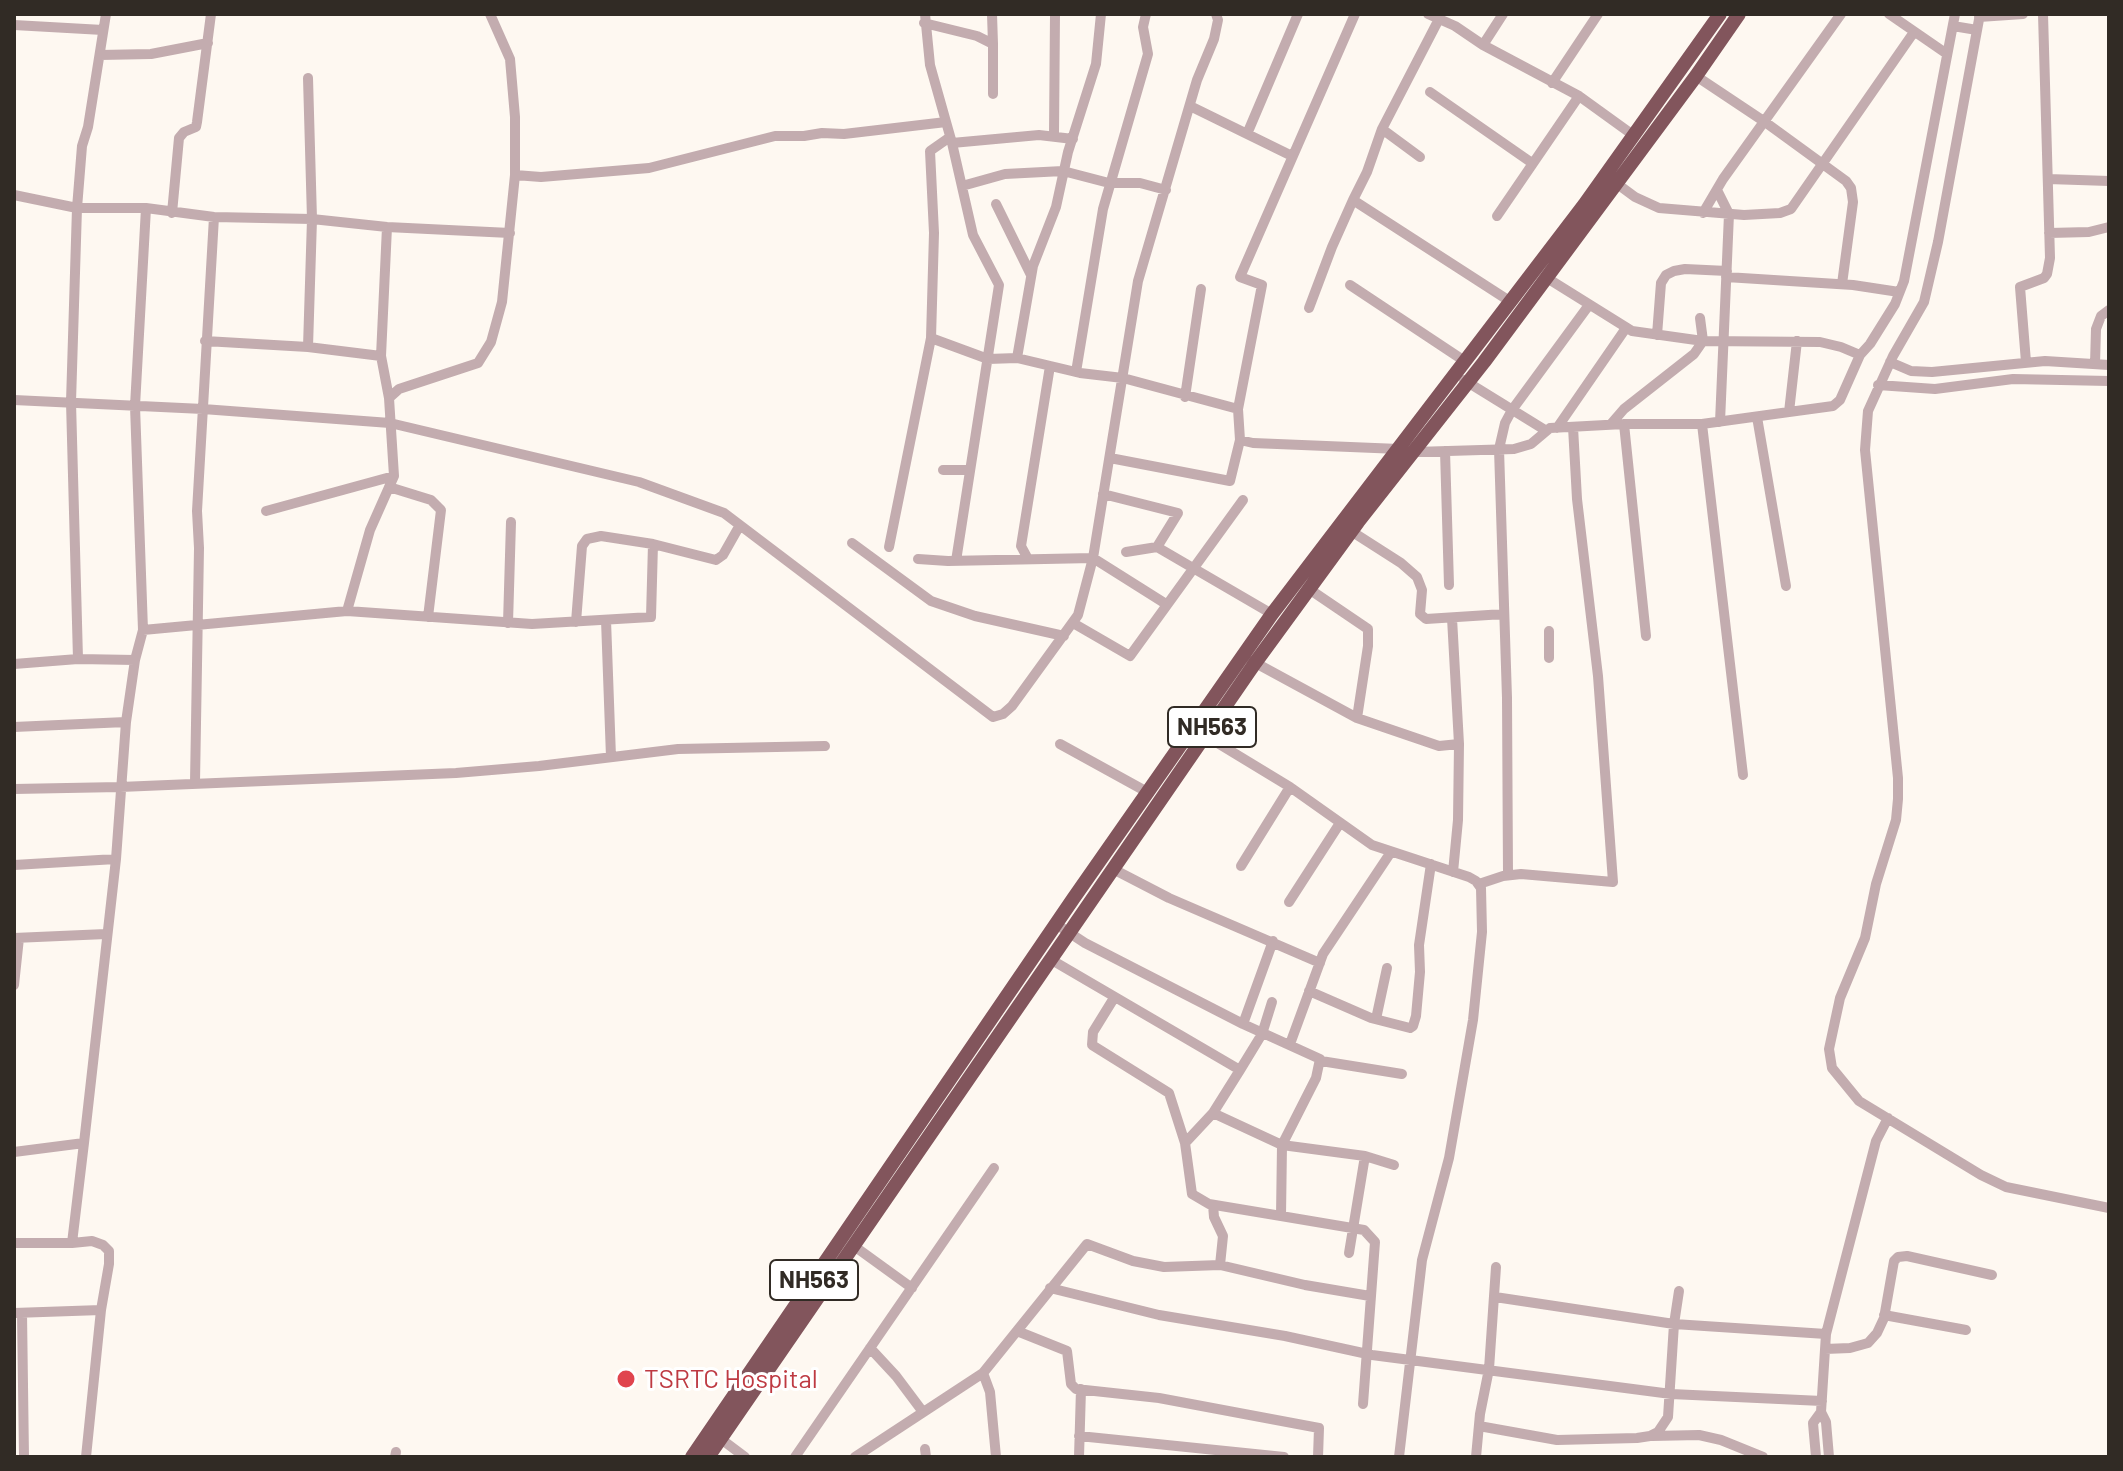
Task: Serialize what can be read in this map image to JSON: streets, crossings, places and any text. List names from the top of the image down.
{
  "streets": {
    "highway": ["NH563"]
  },
  "places": ["TSRTC Hospital"]
}
